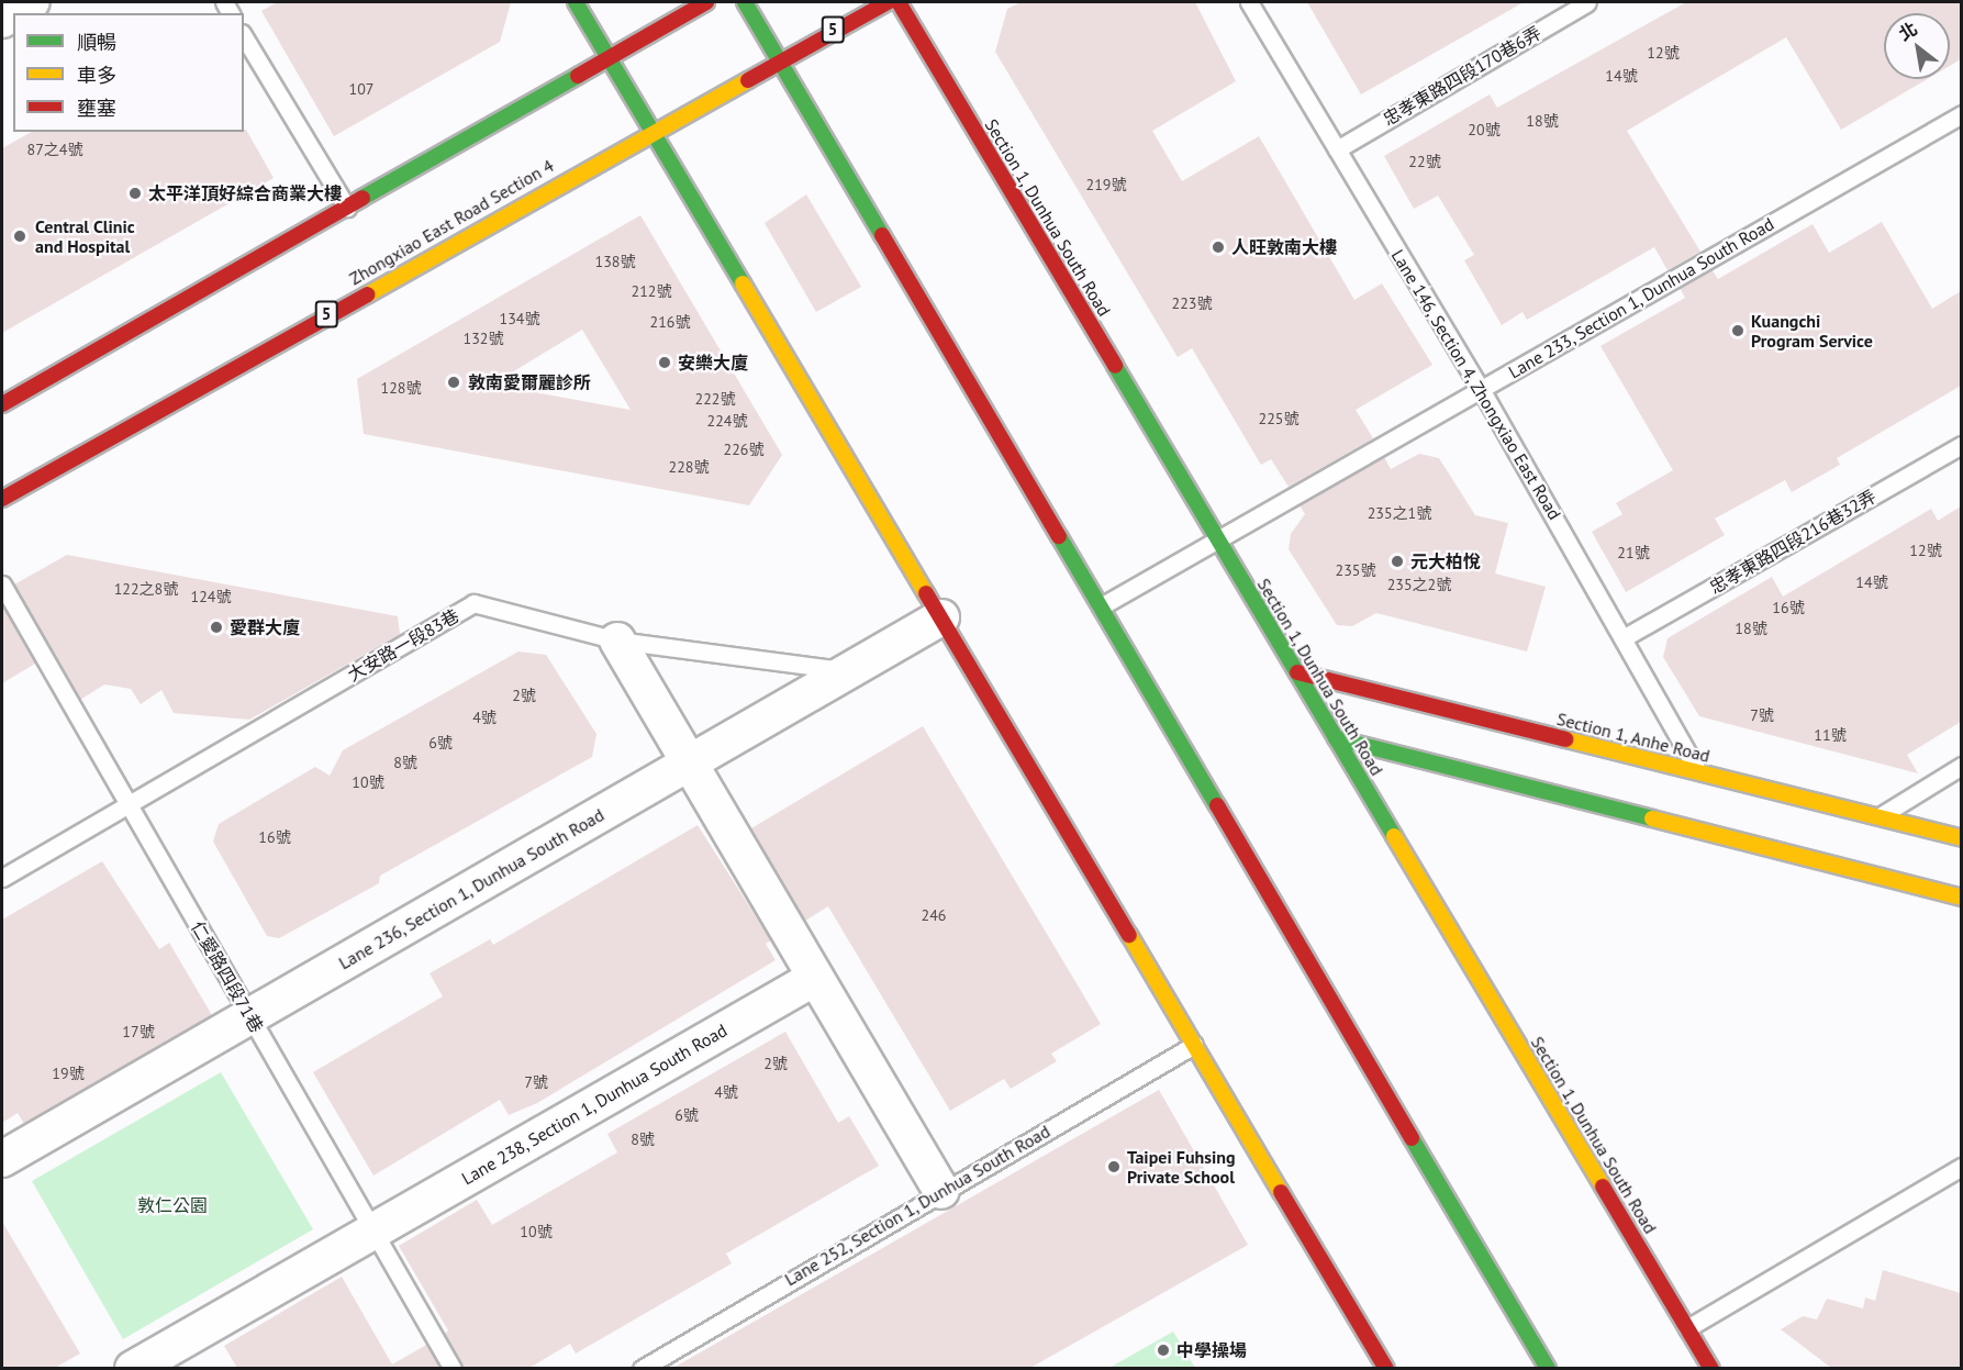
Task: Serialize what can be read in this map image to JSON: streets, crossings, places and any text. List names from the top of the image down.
{
  "streets": {
    "main road": [
      "5",
      "Section 1, Dunhua South Road",
      "Zhongxiao East Road Section 4",
      "Section 1, Anhe Road"
    ],
    "street": ["Lane 236, Section 1, Dunhua South Road", "Lane 238, Section 1, Dunhua South Road"],
    "lane": [
      "忠孝東路四段170巷6弄",
      "Lane 233, Section 1, Dunhua South Road",
      "Lane 146, Section 4, Zhongxiao East Road",
      "忠孝東路四段216巷32弄",
      "大安路一段83巷",
      "仁愛路四段71巷",
      "Lane 252, Section 1, Dunhua South Road"
    ]
  },
  "crossings": [
    ["忠孝東路四段170巷6弄", "Lane 146, Section 4, Zhongxiao East Road"],
    ["Section 1, Dunhua South Road", "Lane 233, Section 1, Dunhua South Road"],
    ["Section 1, Dunhua South Road", "Section 1, Anhe Road"],
    ["Lane 233, Section 1, Dunhua South Road", "Lane 146, Section 4, Zhongxiao East Road"],
    ["Lane 146, Section 4, Zhongxiao East Road", "忠孝東路四段216巷32弄"],
    ["Lane 146, Section 4, Zhongxiao East Road", "Section 1, Anhe Road"],
    ["大安路一段83巷", "Lane 236, Section 1, Dunhua South Road"],
    ["大安路一段83巷", "仁愛路四段71巷"],
    ["Lane 236, Section 1, Dunhua South Road", "仁愛路四段71巷"],
    ["仁愛路四段71巷", "Lane 238, Section 1, Dunhua South Road"]
  ],
  "parks": ["敦仁公園"],
  "places": [
    "太平洋頂好綜合商業大樓",
    "Central Clinic and Hospital",
    "人旺敦南大樓",
    "Kuangchi Program Service",
    "安樂大廈",
    "敦南愛爾麗診所",
    "元大柏悅",
    "愛群大廈",
    "Taipei Fuhsing Private School",
    "中學操場"
  ],
  "house_numbers": [
    "12號",
    "14號",
    "107",
    "18號",
    "20號",
    "87之4號",
    "22號",
    "219號",
    "138號",
    "212號",
    "223號",
    "134號",
    "216號",
    "132號",
    "128號",
    "222號",
    "225號",
    "224號",
    "226號",
    "228號",
    "235之1號",
    "12號",
    "21號",
    "235號",
    "14號",
    "235之2號",
    "122之8號",
    "124號",
    "16號",
    "18號",
    "2號",
    "7號",
    "4號",
    "11號",
    "6號",
    "8號",
    "10號",
    "16號",
    "246",
    "17號",
    "2號",
    "19號",
    "7號",
    "4號",
    "6號",
    "8號",
    "10號"
  ],
  "legend": ["順暢", "車多", "壅塞"],
  "north": "top left"
}
